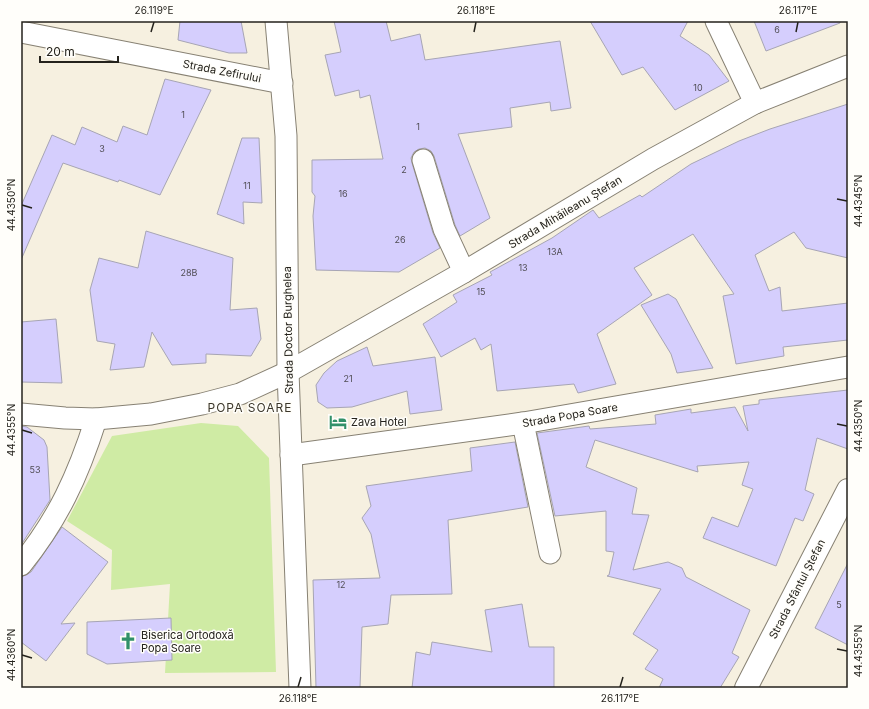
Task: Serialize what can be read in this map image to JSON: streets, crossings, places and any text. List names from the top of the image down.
{
  "streets": {
    "street": [
      "Strada Zefirului",
      "Strada Mihăileanu Ștefan",
      "Strada Doctor Burghelea",
      "Strada Popa Soare",
      "Strada Sfântul Ștefan"
    ]
  },
  "crossings": [
    ["Strada Zefirului", "Strada Doctor Burghelea"],
    ["Strada Mihăileanu Ștefan", "Strada Doctor Burghelea"],
    ["Strada Doctor Burghelea", "Strada Popa Soare"]
  ],
  "districts": ["POPA SOARE"],
  "places": {
    "hotel": ["Zava Hotel"],
    "church": ["Biserica Ortodoxă Popa Soare"]
  },
  "house_numbers": [
    "6",
    "10",
    "1",
    "1",
    "3",
    "2",
    "11",
    "16",
    "26",
    "13A",
    "13",
    "28B",
    "15",
    "21",
    "53",
    "12",
    "5"
  ],
  "scale_bar": "20 m",
  "coordinates": [
    "26.119°E",
    "26.118°E",
    "26.117°E",
    "44.4345°N",
    "44.4350°N",
    "44.4355°N",
    "44.4360°N"
  ]
}
